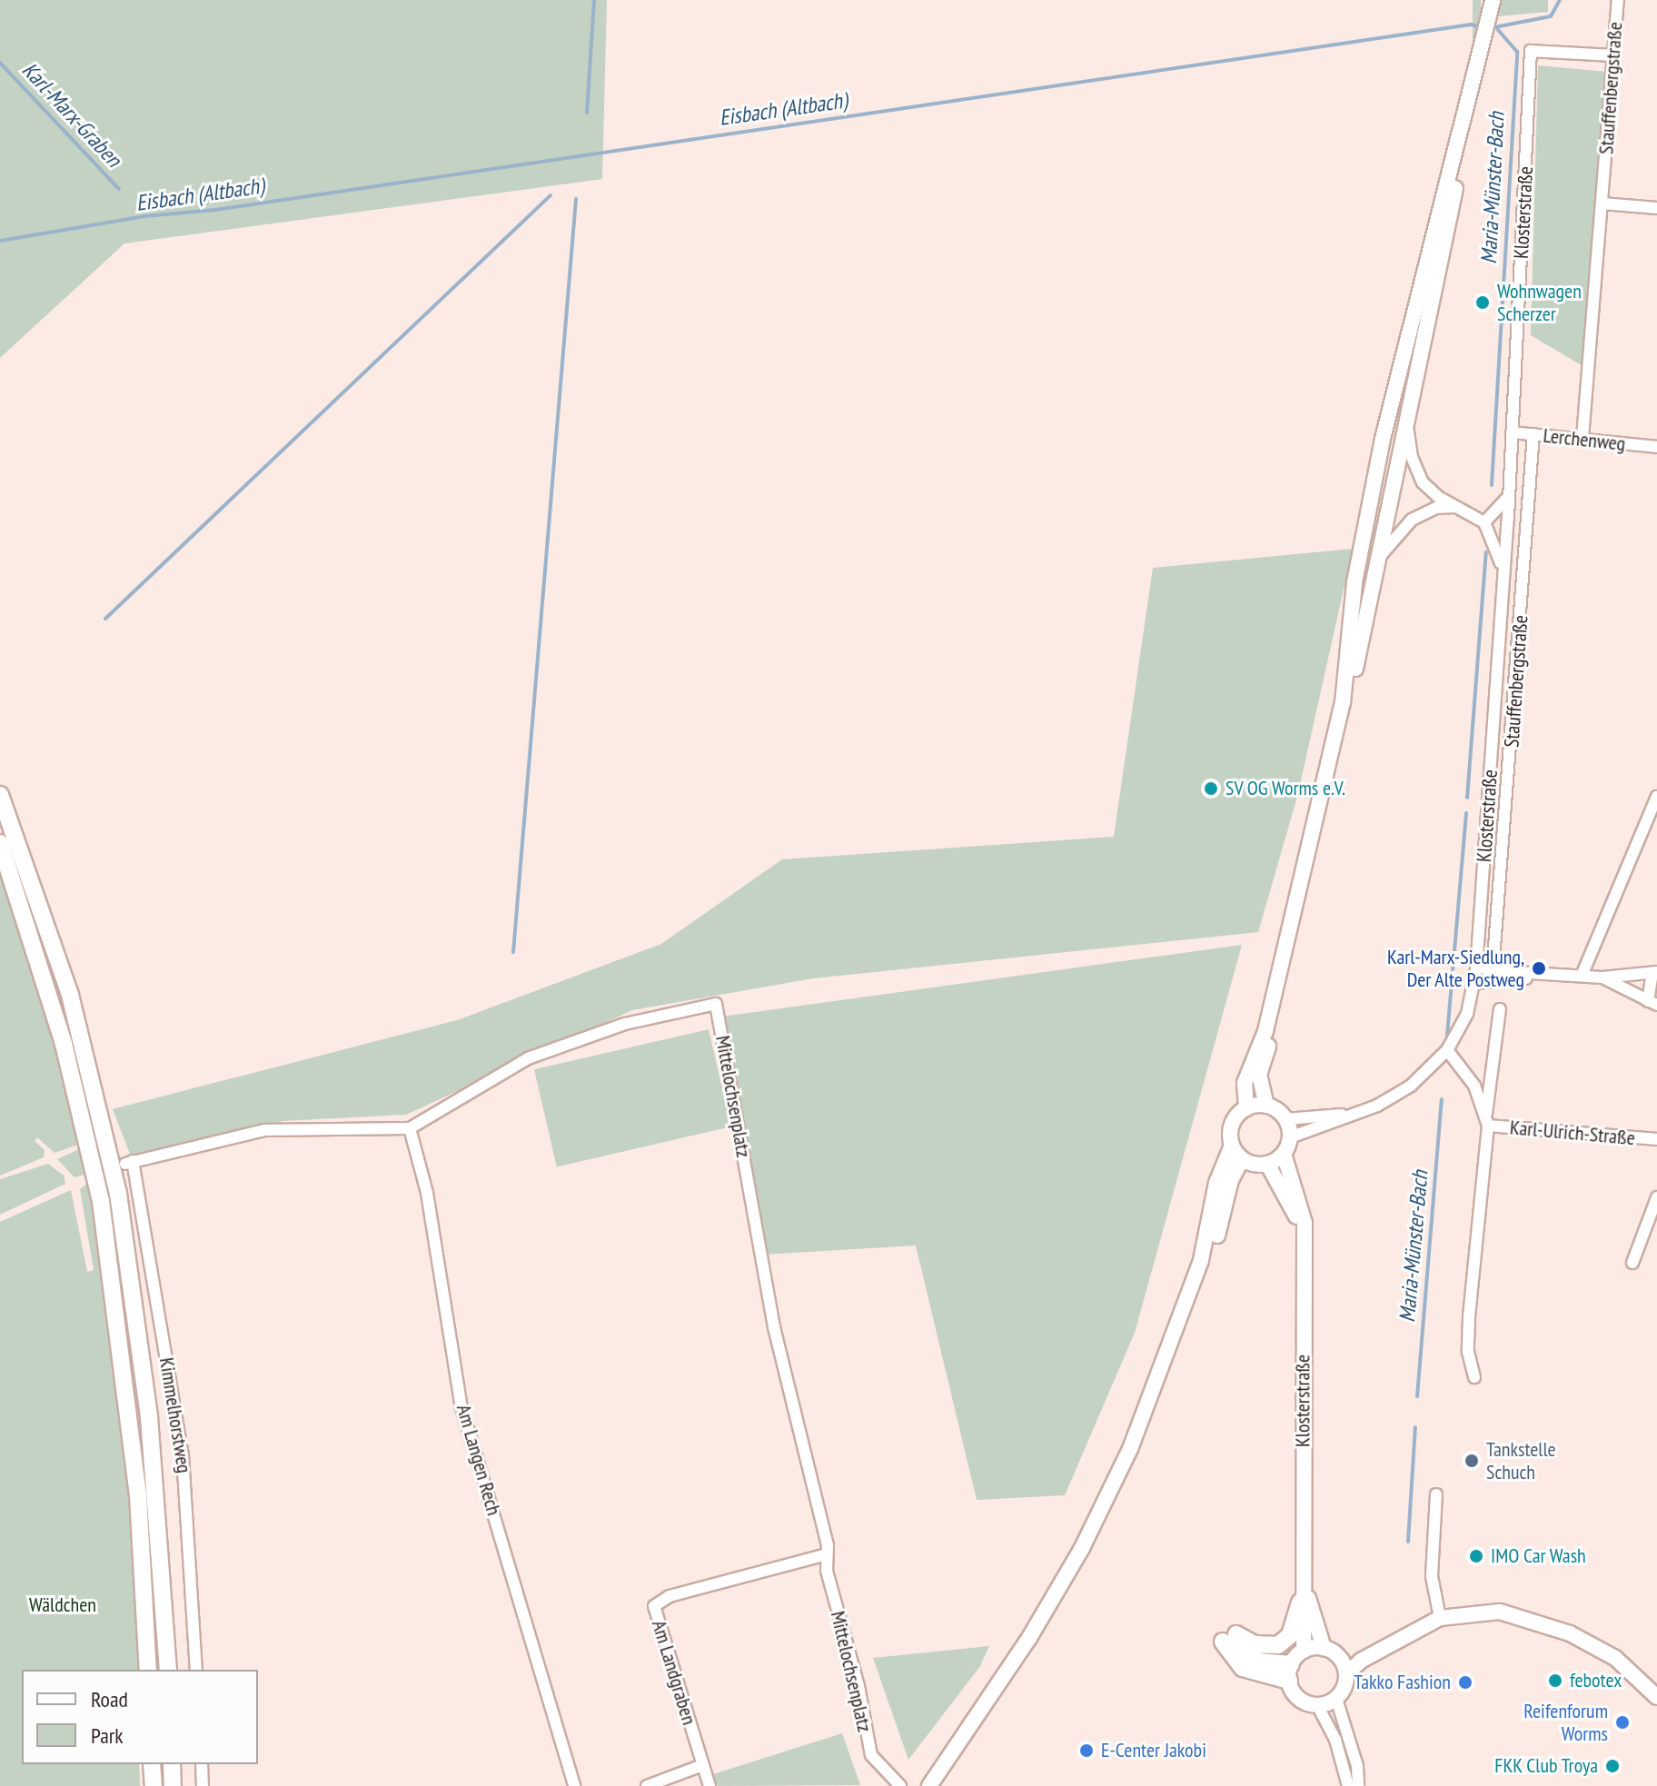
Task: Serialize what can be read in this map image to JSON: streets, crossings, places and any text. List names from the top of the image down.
{
  "streets": {
    "main road": ["Klosterstraße"],
    "street": [
      "Stauffenbergstraße",
      "Lerchenweg",
      "Mittelochsenplatz",
      "Karl-Ulrich-Straße",
      "Kimmelhorstweg",
      "Am Langen Rech",
      "Am Landgraben"
    ]
  },
  "crossings": [
    ["Stauffenbergstraße", "Klosterstraße"],
    ["Stauffenbergstraße", "Lerchenweg"],
    ["Klosterstraße", "Lerchenweg"],
    ["Mittelochsenplatz", "Kimmelhorstweg"],
    ["Mittelochsenplatz", "Am Langen Rech"],
    ["Mittelochsenplatz", "Am Landgraben"]
  ],
  "water": ["Eisbach (Altbach)", "Karl-Marx-Graben", "Maria-Münster-Bach"],
  "parks": ["Wäldchen"],
  "places": [
    "Wohnwagen Scherzer",
    "SV OG Worms e.V.",
    "Karl-Marx-Siedlung, Der Alte Postweg",
    "Tankstelle Schuch",
    "IMO Car Wash",
    "febotex",
    "Takko Fashion",
    "Reifenforum Worms",
    "E-Center Jakobi",
    "FKK Club Troya"
  ],
  "legend": ["Road", "Park"]
}
